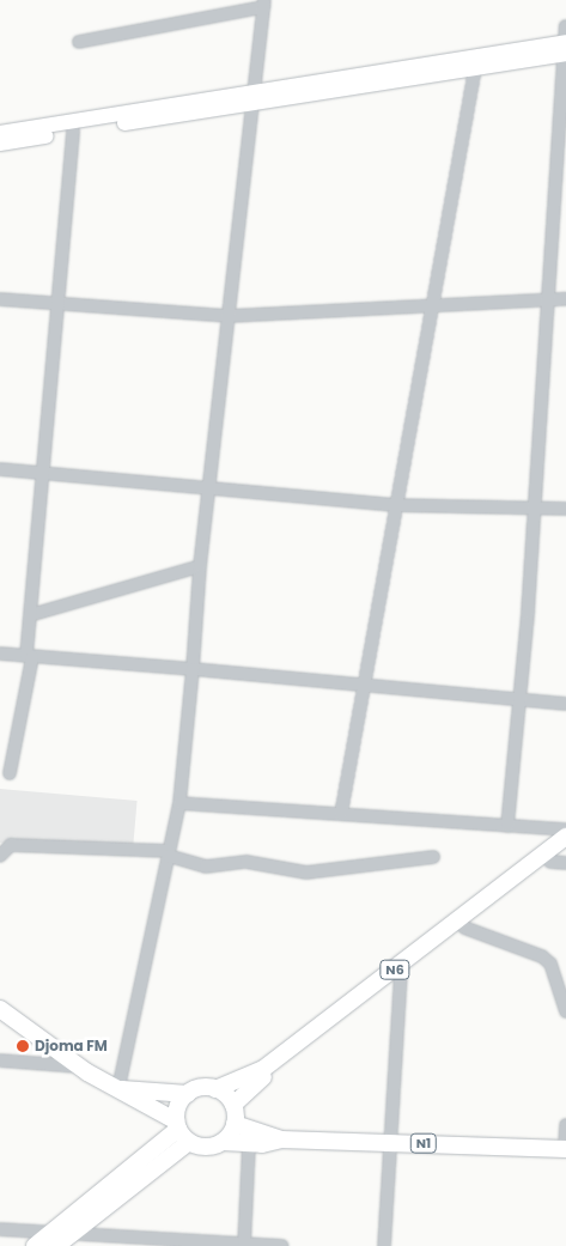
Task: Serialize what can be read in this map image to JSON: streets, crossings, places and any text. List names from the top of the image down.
{
  "streets": {
    "highway": ["N6", "N1"]
  },
  "crossings": [
    ["N6", "N1"]
  ],
  "places": ["Djoma FM"]
}
